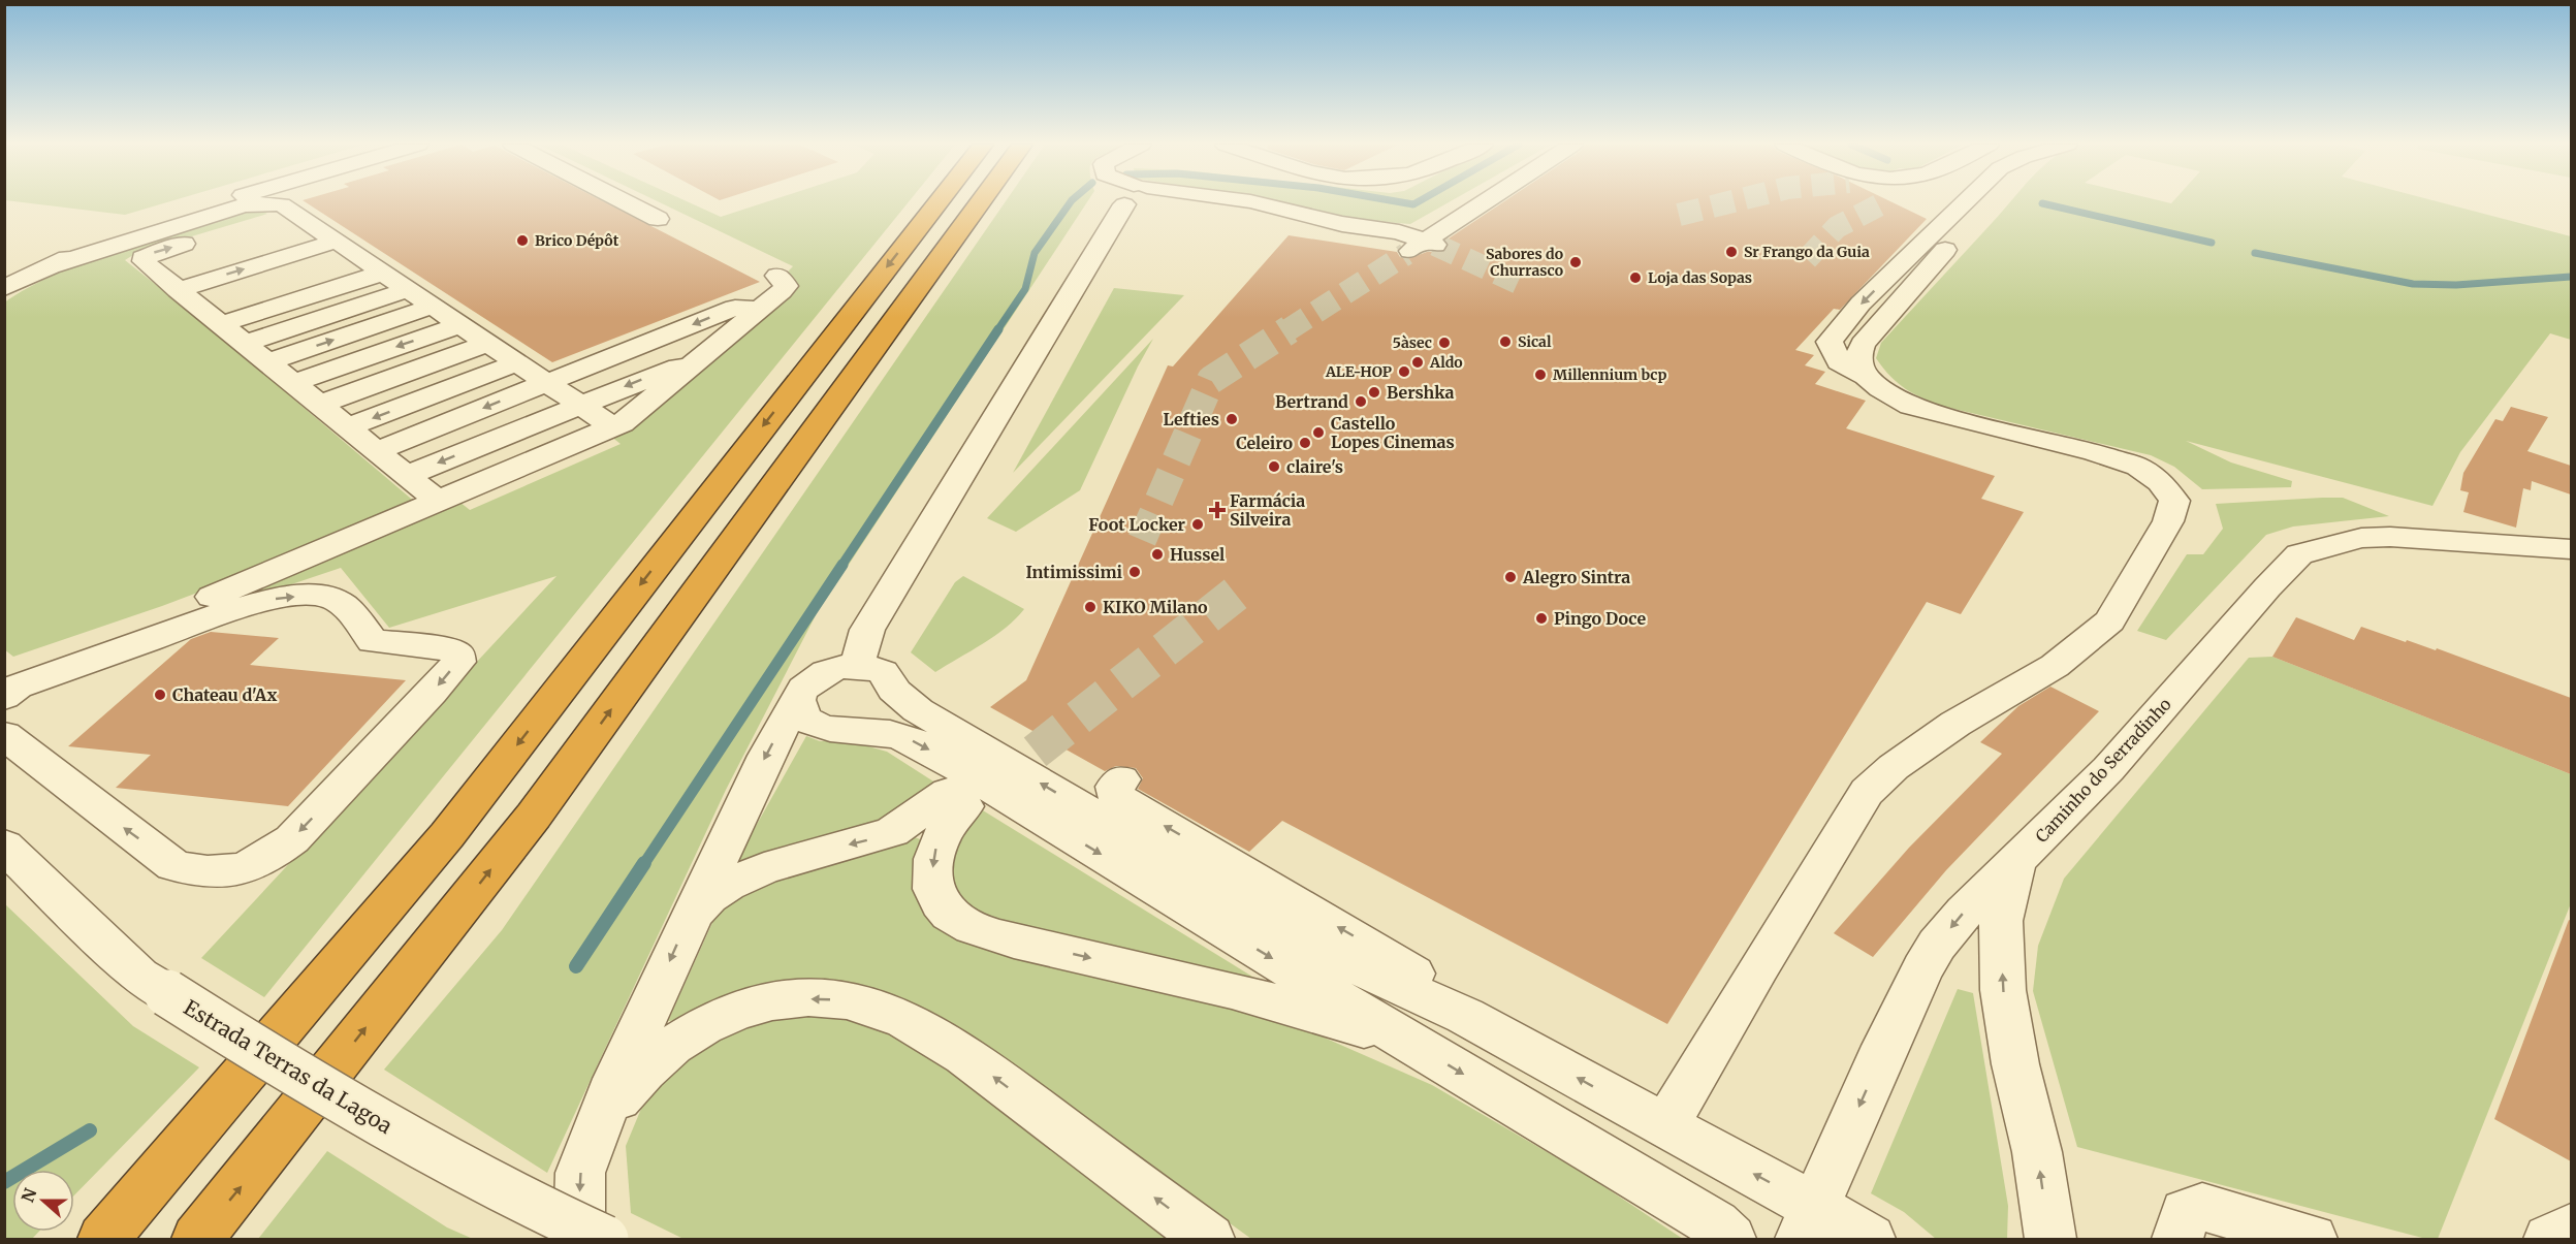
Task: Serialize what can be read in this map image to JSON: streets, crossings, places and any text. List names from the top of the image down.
{
  "streets": {
    "street": ["Caminho do Serradinho", "Estrada Terras da Lagoa"]
  },
  "one_way": ["Caminho do Serradinho"],
  "places": {
    "other": [
      "Brico Dépôt",
      "Sr Frango da Guia",
      "Sabores do Churrasco",
      "Loja das Sopas",
      "Sical",
      "5àsec",
      "Aldo",
      "ALE-HOP",
      "Millennium bcp",
      "Bershka",
      "Bertrand",
      "Lefties",
      "Castello Lopes Cinemas",
      "Celeiro",
      "claire's",
      "Foot Locker",
      "Hussel",
      "Intimissimi",
      "Alegro Sintra",
      "KIKO Milano",
      "Pingo Doce",
      "Chateau d'Ax"
    ],
    "health": ["Farmácia Silveira"]
  },
  "north": "left"
}
